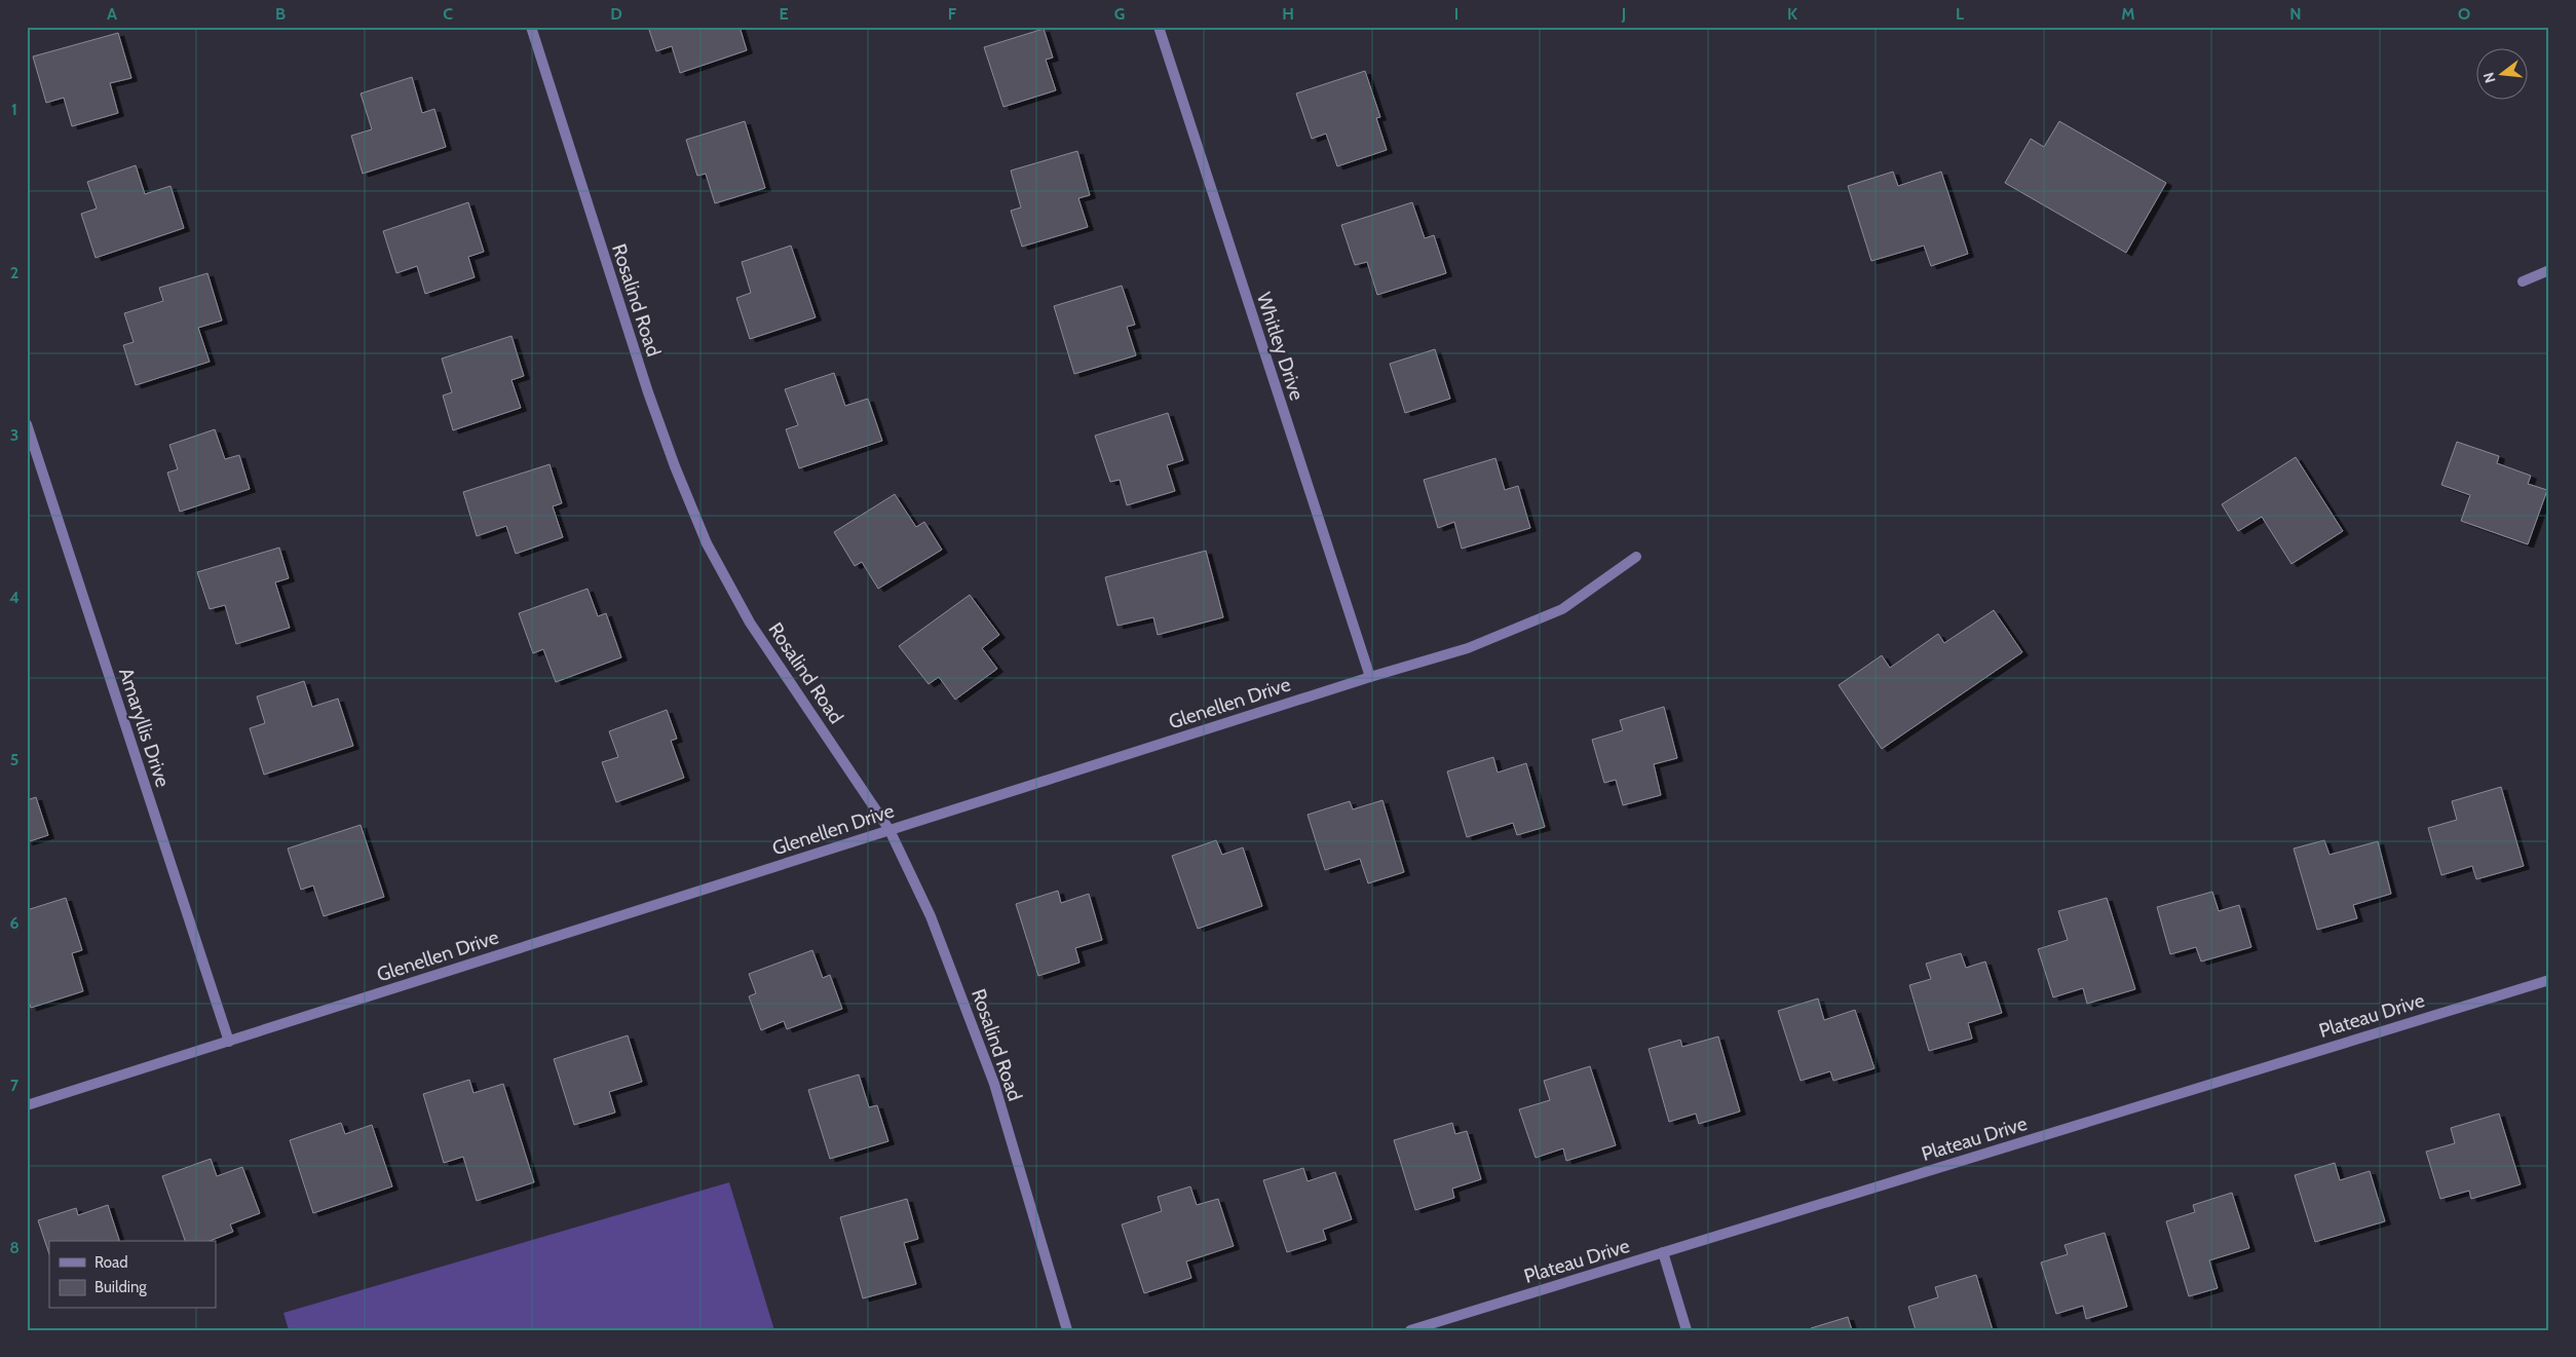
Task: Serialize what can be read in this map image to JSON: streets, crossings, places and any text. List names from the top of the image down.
{
  "streets": {
    "street": [
      "Rosalind Road",
      "Whitley Drive",
      "Glenellen Drive",
      "Amaryllis Drive",
      "Plateau Drive"
    ]
  },
  "crossings": [
    ["Rosalind Road", "Glenellen Drive"],
    ["Whitley Drive", "Glenellen Drive"],
    ["Glenellen Drive", "Amaryllis Drive"]
  ],
  "legend": ["Road", "Building"],
  "north": "left",
  "grid": {
    "columns": [
      "A",
      "B",
      "C",
      "D",
      "E",
      "F",
      "G",
      "H",
      "I",
      "J",
      "K",
      "L",
      "M",
      "N",
      "O"
    ],
    "rows": [
      "1",
      "2",
      "3",
      "4",
      "5",
      "6",
      "7",
      "8"
    ]
  }
}
